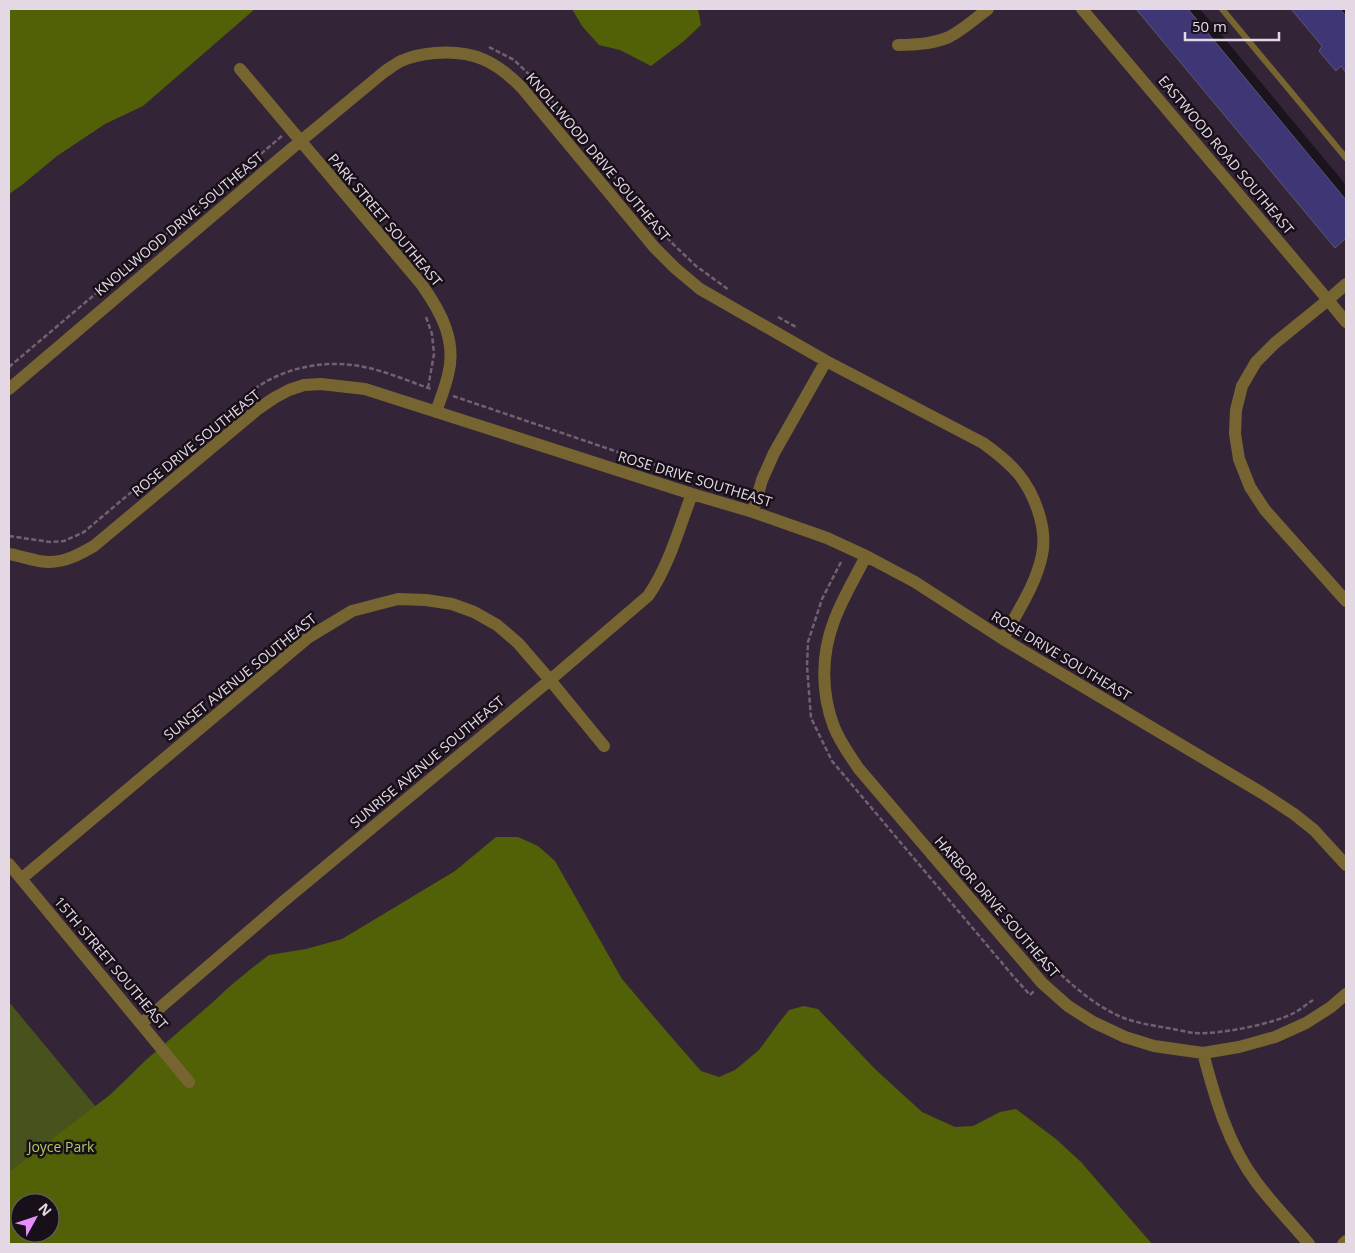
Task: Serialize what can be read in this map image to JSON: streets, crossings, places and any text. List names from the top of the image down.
{
  "streets": {
    "street": [
      "EASTWOOD ROAD SOUTHEAST",
      "KNOLLWOOD DRIVE SOUTHEAST",
      "PARK STREET SOUTHEAST",
      "ROSE DRIVE SOUTHEAST",
      "SUNSET AVENUE SOUTHEAST",
      "SUNRISE AVENUE SOUTHEAST",
      "HARBOR DRIVE SOUTHEAST",
      "15TH STREET SOUTHEAST"
    ]
  },
  "crossings": [
    ["KNOLLWOOD DRIVE SOUTHEAST", "PARK STREET SOUTHEAST"],
    ["KNOLLWOOD DRIVE SOUTHEAST", "ROSE DRIVE SOUTHEAST"],
    ["PARK STREET SOUTHEAST", "ROSE DRIVE SOUTHEAST"],
    ["ROSE DRIVE SOUTHEAST", "SUNRISE AVENUE SOUTHEAST"],
    ["ROSE DRIVE SOUTHEAST", "HARBOR DRIVE SOUTHEAST"],
    ["SUNSET AVENUE SOUTHEAST", "SUNRISE AVENUE SOUTHEAST"],
    ["SUNSET AVENUE SOUTHEAST", "15TH STREET SOUTHEAST"],
    ["SUNRISE AVENUE SOUTHEAST", "15TH STREET SOUTHEAST"]
  ],
  "parks": ["Joyce Park"],
  "scale_bar": "50 m",
  "north": "top right"
}
